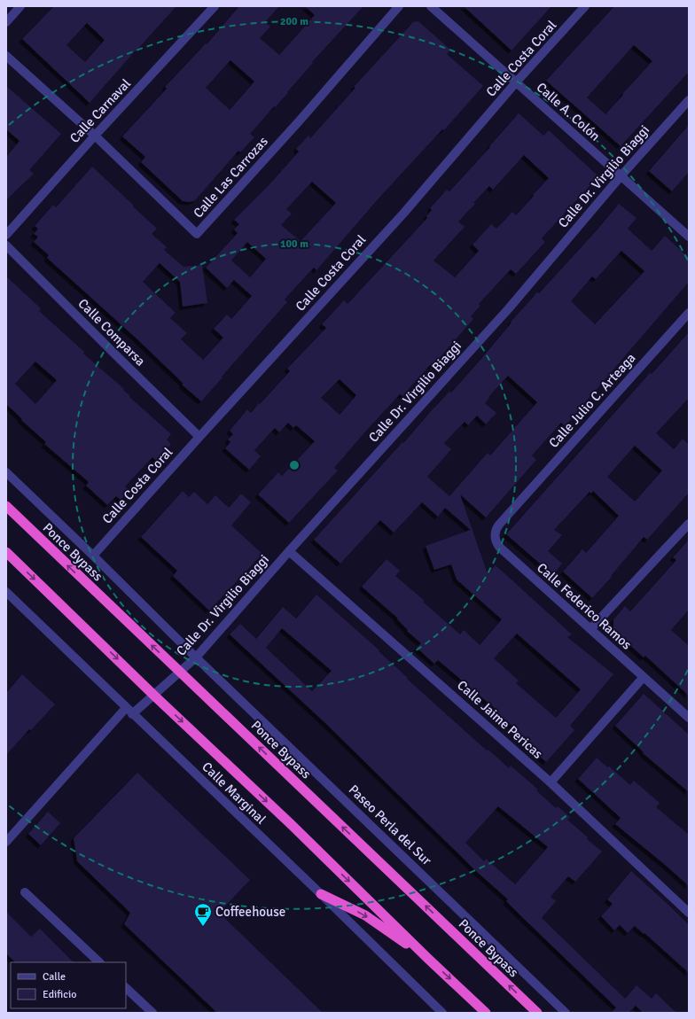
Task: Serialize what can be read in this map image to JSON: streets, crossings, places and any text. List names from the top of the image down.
{
  "streets": {
    "highway": ["Ponce Bypass"],
    "street": [
      "Calle Costa Coral",
      "Calle Carnaval",
      "Calle A. Colón",
      "Calle Dr. Virgilio Biaggi",
      "Calle Las Carrozas",
      "Calle Comparsa",
      "Calle Julio C. Arteaga",
      "Calle Federico Ramos",
      "Calle Jaime Pericas",
      "Calle Marginal",
      "Paseo Perla del Sur"
    ]
  },
  "crossings": [
    ["Calle Costa Coral", "Calle A. Colón"],
    ["Calle Costa Coral", "Calle Comparsa"],
    ["Calle Costa Coral", "Paseo Perla del Sur"],
    ["Calle Carnaval", "Calle Las Carrozas"],
    ["Calle A. Colón", "Calle Dr. Virgilio Biaggi"],
    ["Calle Dr. Virgilio Biaggi", "Ponce Bypass"],
    ["Calle Dr. Virgilio Biaggi", "Calle Jaime Pericas"],
    ["Calle Dr. Virgilio Biaggi", "Calle Marginal"],
    ["Calle Dr. Virgilio Biaggi", "Paseo Perla del Sur"],
    ["Calle Julio C. Arteaga", "Calle Federico Ramos"]
  ],
  "places": {
    "cafe": ["Coffeehouse"]
  },
  "legend": ["Calle", "Edificio"],
  "rings": ["200 m", "100 m"]
}
